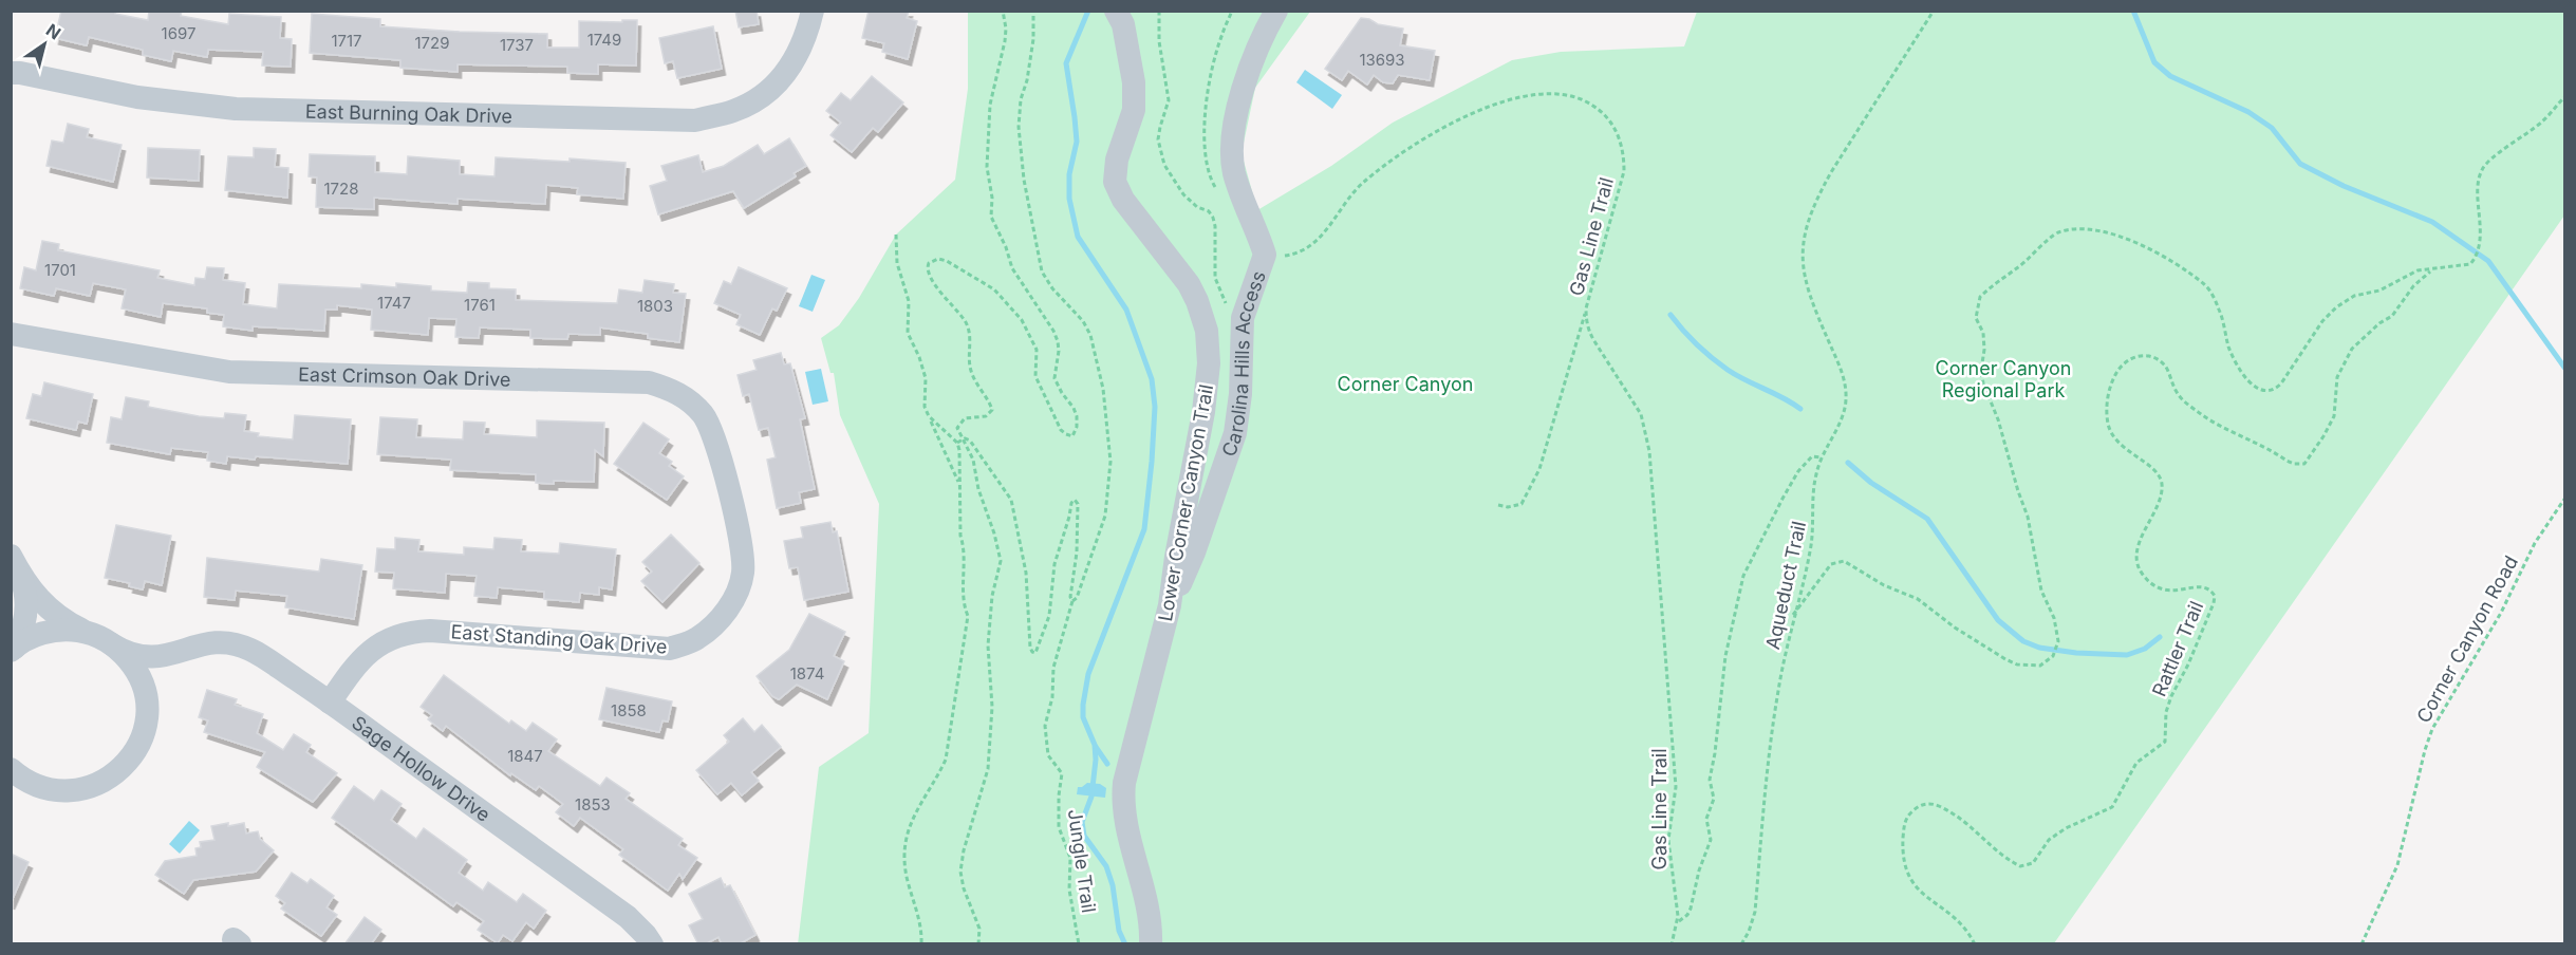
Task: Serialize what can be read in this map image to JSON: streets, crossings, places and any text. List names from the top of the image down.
{
  "streets": {
    "street": [
      "East Burning Oak Drive",
      "Carolina Hills Access",
      "East Crimson Oak Drive",
      "Lower Corner Canyon Trail",
      "East Standing Oak Drive",
      "Sage Hollow Drive"
    ],
    "path": [
      "Gas Line Trail",
      "Aqueduct Trail",
      "Corner Canyon Road",
      "Rattler Trail",
      "Jungle Trail"
    ]
  },
  "crossings": [
    ["Gas Line Trail", "Carolina Hills Access"],
    ["Carolina Hills Access", "Lower Corner Canyon Trail"],
    ["East Crimson Oak Drive", "East Standing Oak Drive"],
    ["East Standing Oak Drive", "Sage Hollow Drive"]
  ],
  "parks": ["Corner Canyon Regional Park", "Corner Canyon"],
  "house_numbers": [
    "1697",
    "1749",
    "1717",
    "1729",
    "1737",
    "13693",
    "1728",
    "1701",
    "1747",
    "1761",
    "1803",
    "1874",
    "1858",
    "1847",
    "1853"
  ],
  "north": "top right"
}
